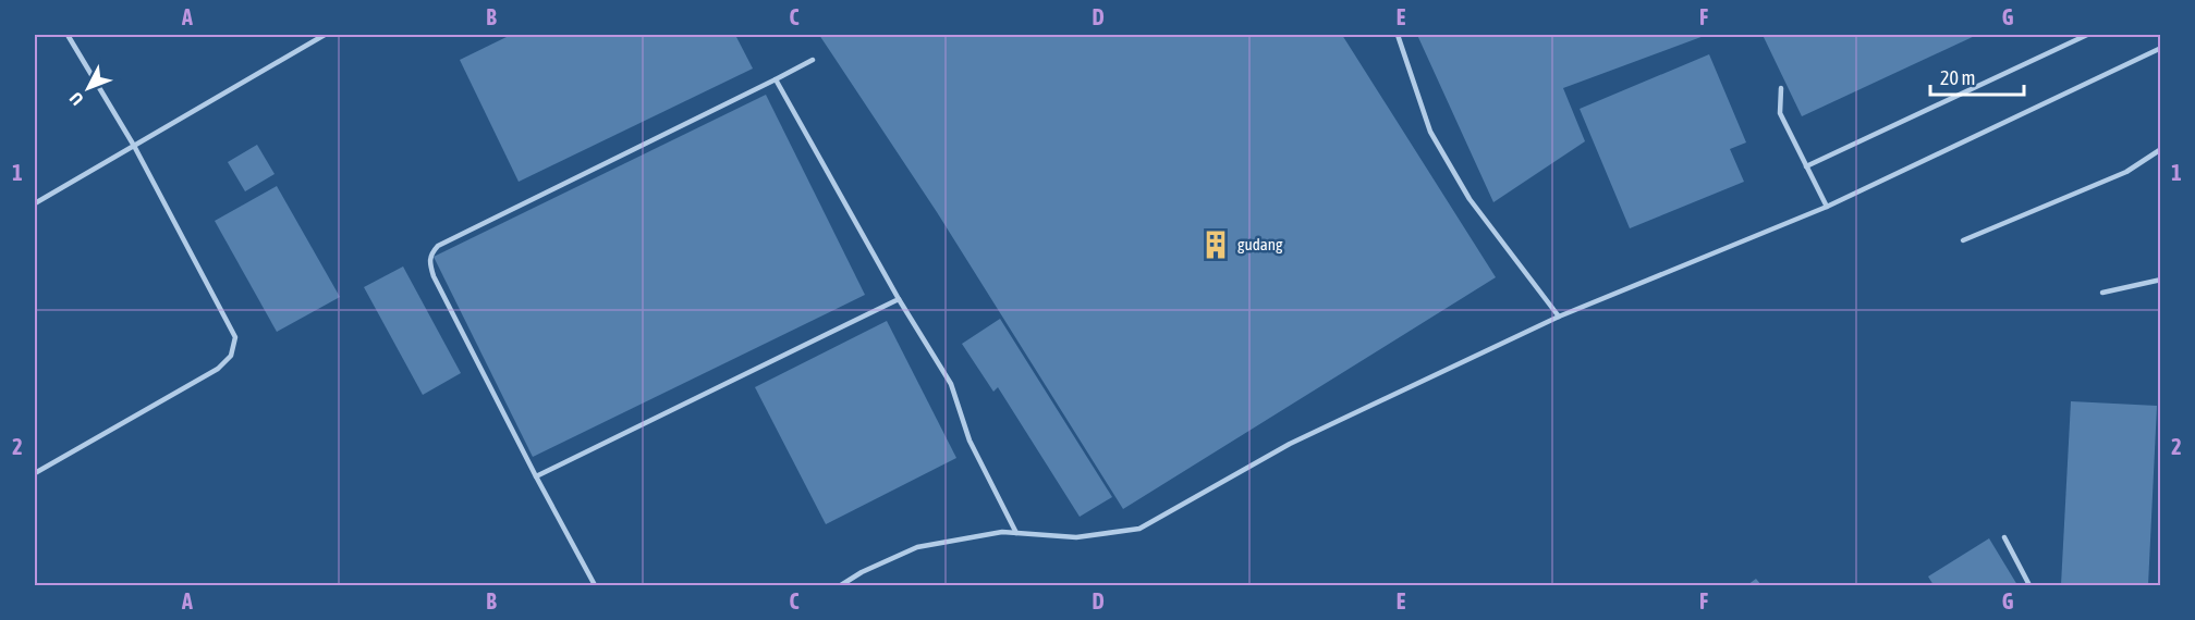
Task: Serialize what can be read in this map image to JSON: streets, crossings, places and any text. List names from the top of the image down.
{
  "places": {
    "building": ["gudang"]
  },
  "scale_bar": "20 m",
  "north": "bottom left",
  "grid": {
    "columns": [
      "A",
      "B",
      "C",
      "D",
      "E",
      "F",
      "G"
    ],
    "rows": ["1", "2"]
  }
}
